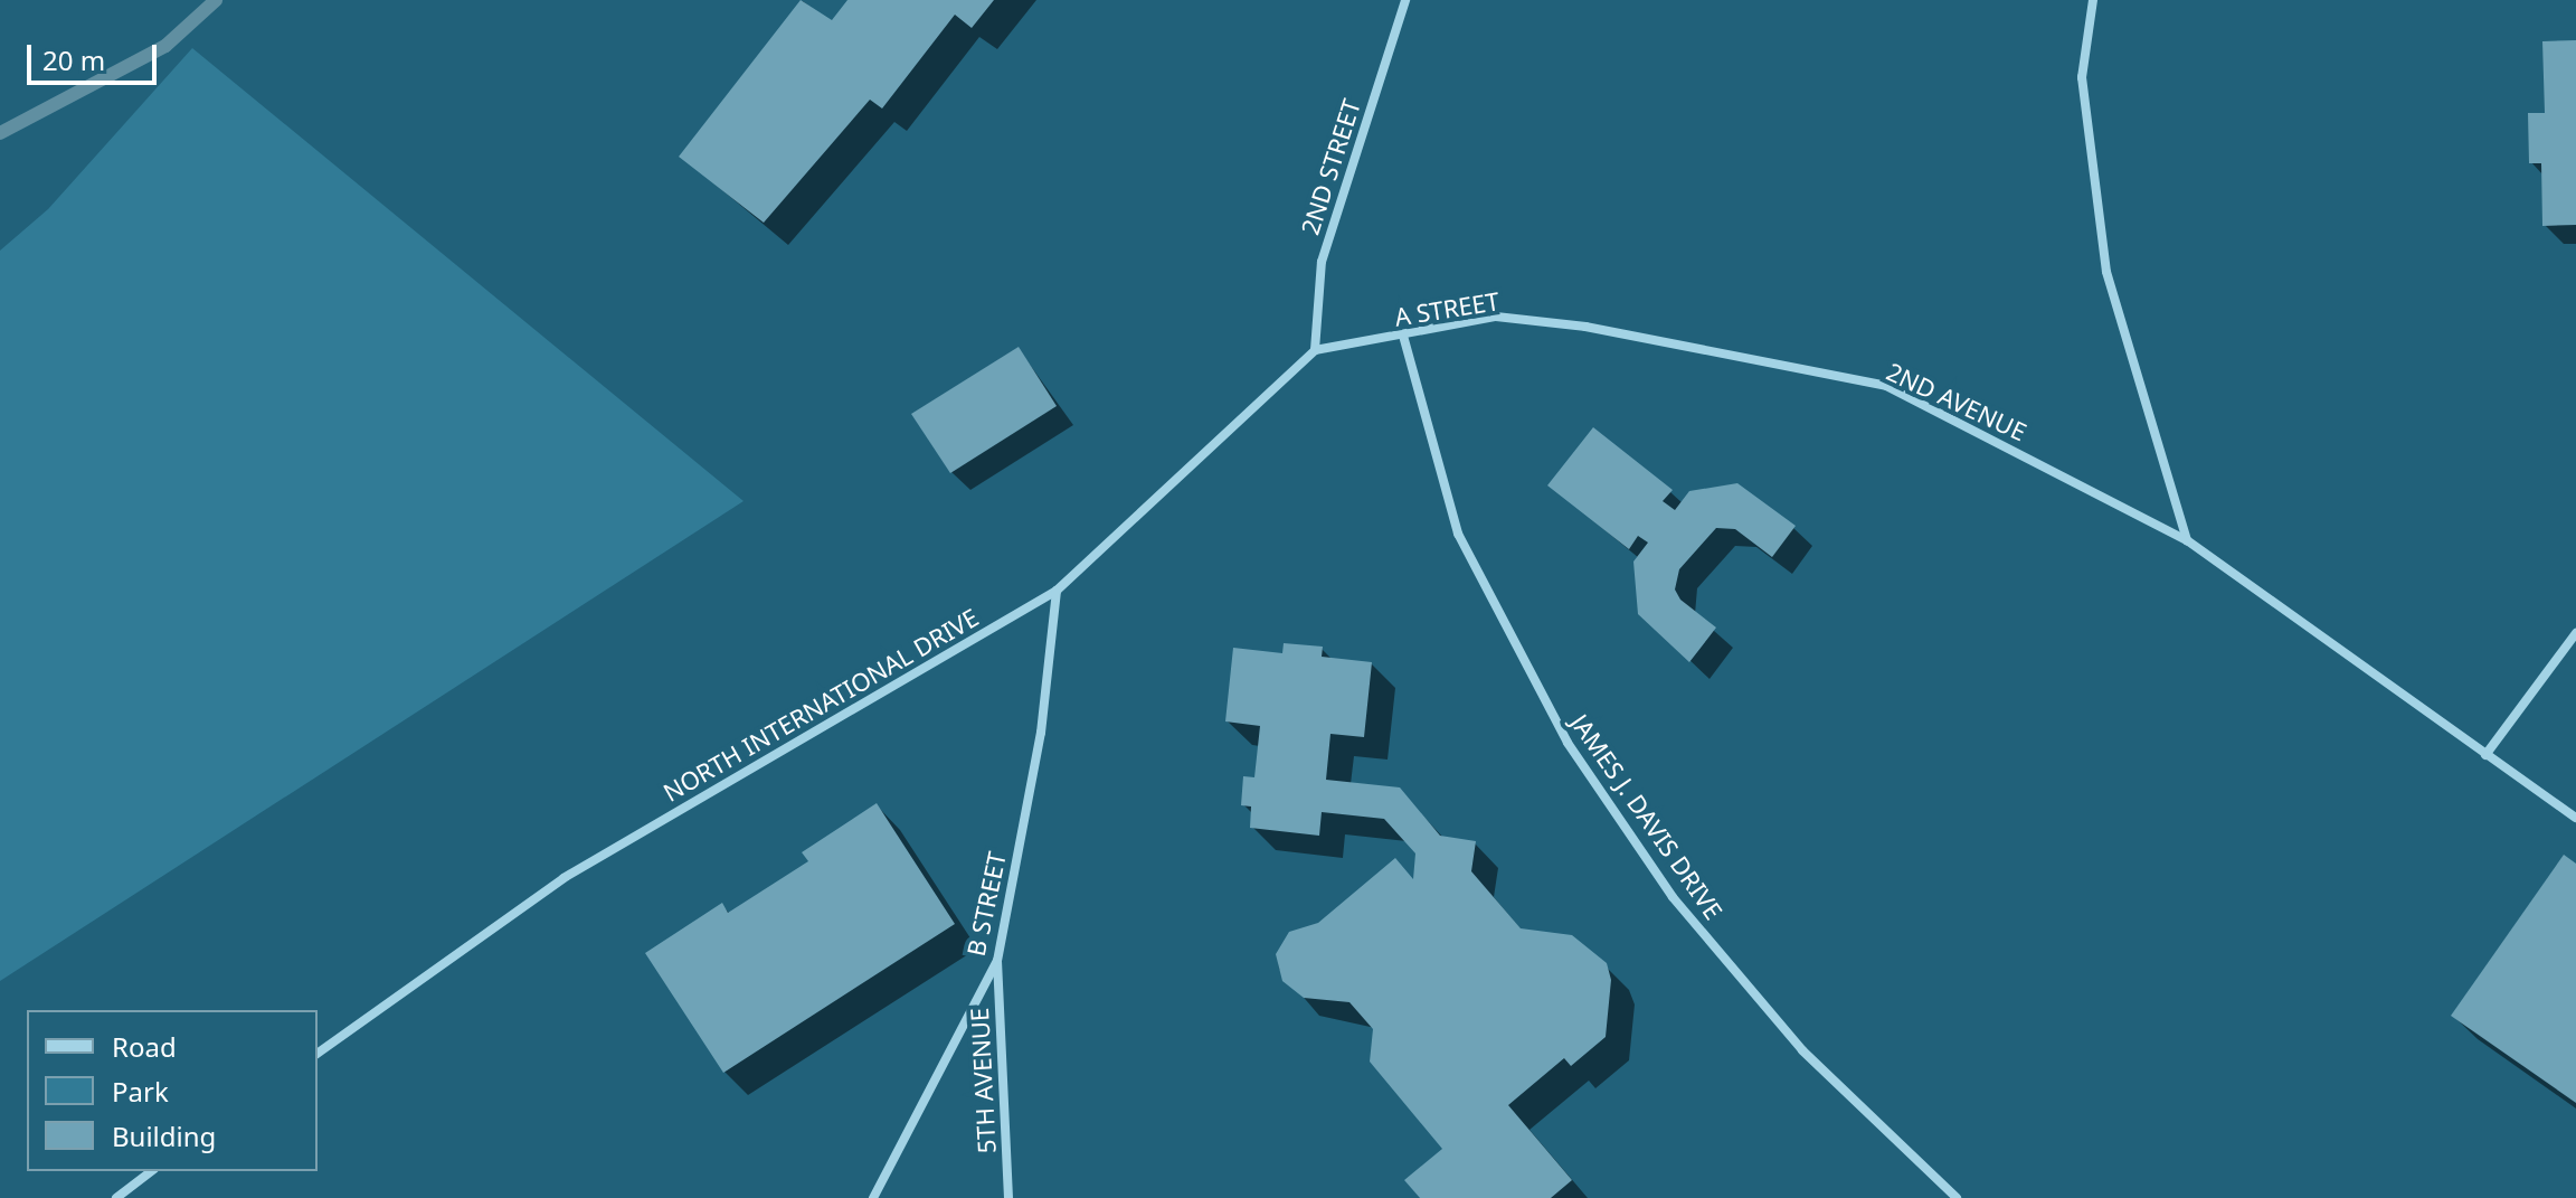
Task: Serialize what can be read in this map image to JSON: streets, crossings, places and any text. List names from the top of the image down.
{
  "streets": {
    "street": [
      "2ND STREET",
      "A STREET",
      "2ND AVENUE",
      "NORTH INTERNATIONAL DRIVE",
      "JAMES J. DAVIS DRIVE",
      "B STREET",
      "5TH AVENUE"
    ]
  },
  "crossings": [
    ["2ND STREET", "A STREET"],
    ["2ND STREET", "NORTH INTERNATIONAL DRIVE"],
    ["A STREET", "2ND AVENUE"],
    ["A STREET", "NORTH INTERNATIONAL DRIVE"],
    ["A STREET", "JAMES J. DAVIS DRIVE"],
    ["NORTH INTERNATIONAL DRIVE", "B STREET"],
    ["B STREET", "5TH AVENUE"]
  ],
  "legend": ["Road", "Park", "Building"],
  "scale_bar": "20 m"
}
